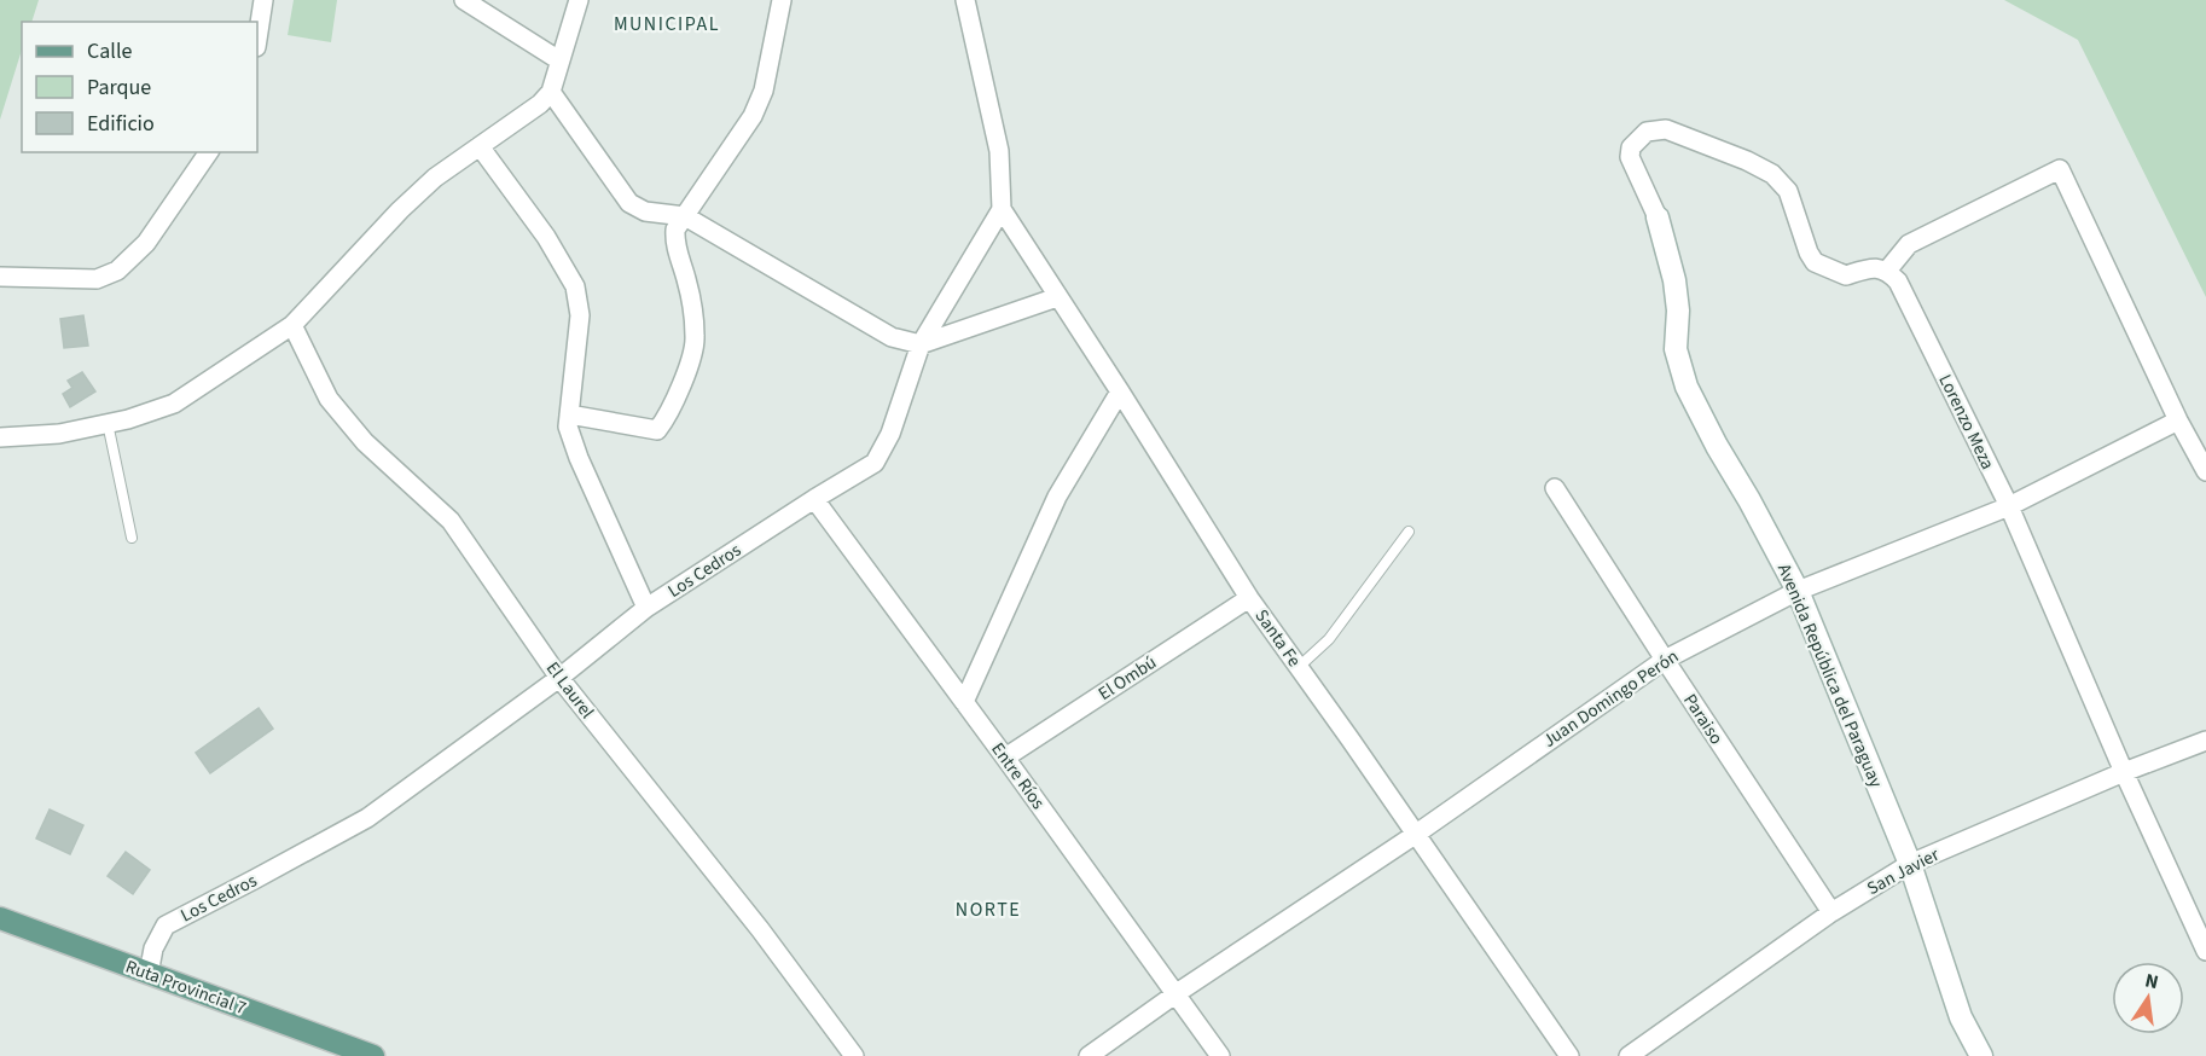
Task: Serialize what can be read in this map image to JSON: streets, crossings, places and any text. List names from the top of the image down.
{
  "streets": {
    "main road": ["Avenida República del Paraguay", "Ruta Provincial 7"],
    "street": [
      "Lorenzo Meza",
      "Los Cedros",
      "Santa Fe",
      "El Ombú",
      "El Laurel",
      "Juan Domingo Perón",
      "Paraiso",
      "Entre Ríos",
      "San Javier"
    ]
  },
  "crossings": [
    ["Lorenzo Meza", "Juan Domingo Perón"],
    ["Lorenzo Meza", "San Javier"],
    ["Los Cedros", "Santa Fe"],
    ["Los Cedros", "El Laurel"],
    ["Los Cedros", "Entre Ríos"],
    ["Los Cedros", "Ruta Provincial 7"],
    ["Santa Fe", "El Ombú"],
    ["Santa Fe", "Juan Domingo Perón"],
    ["Avenida República del Paraguay", "Juan Domingo Perón"],
    ["Avenida República del Paraguay", "San Javier"],
    ["El Ombú", "Entre Ríos"],
    ["Juan Domingo Perón", "Paraiso"],
    ["Juan Domingo Perón", "Entre Ríos"],
    ["Paraiso", "San Javier"]
  ],
  "districts": ["MUNICIPAL", "NORTE"],
  "legend": ["Calle", "Parque", "Edificio"],
  "north": "top"
}
